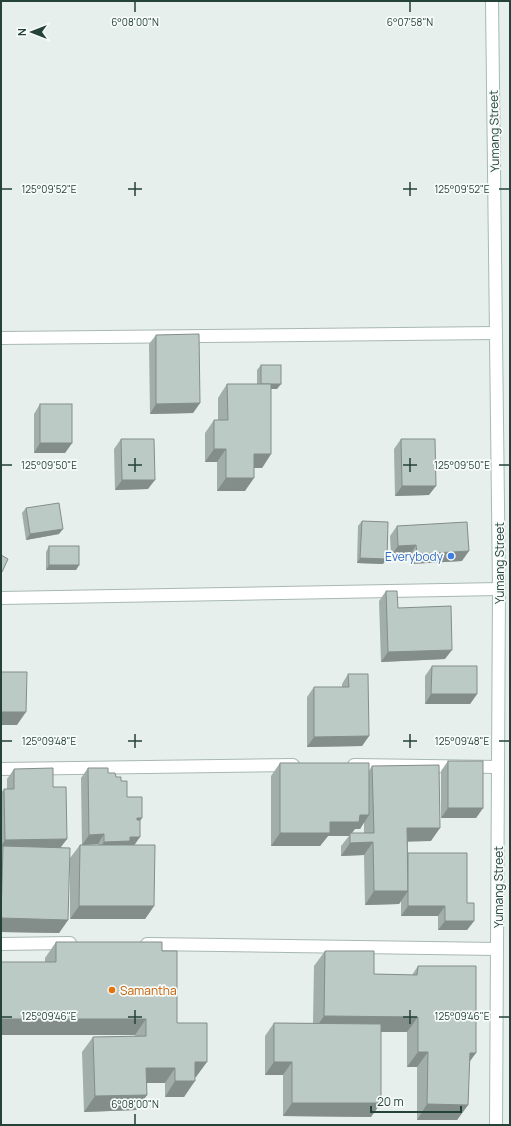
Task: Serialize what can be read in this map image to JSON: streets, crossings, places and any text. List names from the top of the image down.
{
  "streets": {
    "street": ["Yumang Street"]
  },
  "places": ["Everybody", "Samantha"],
  "scale_bar": "20 m",
  "north": "left",
  "coordinates": [
    "6°08'00\"N",
    "6°07'58\"N",
    "125°09'52\"E",
    "125°09'50\"E",
    "125°09'48\"E",
    "125°09'46\"E"
  ]
}
